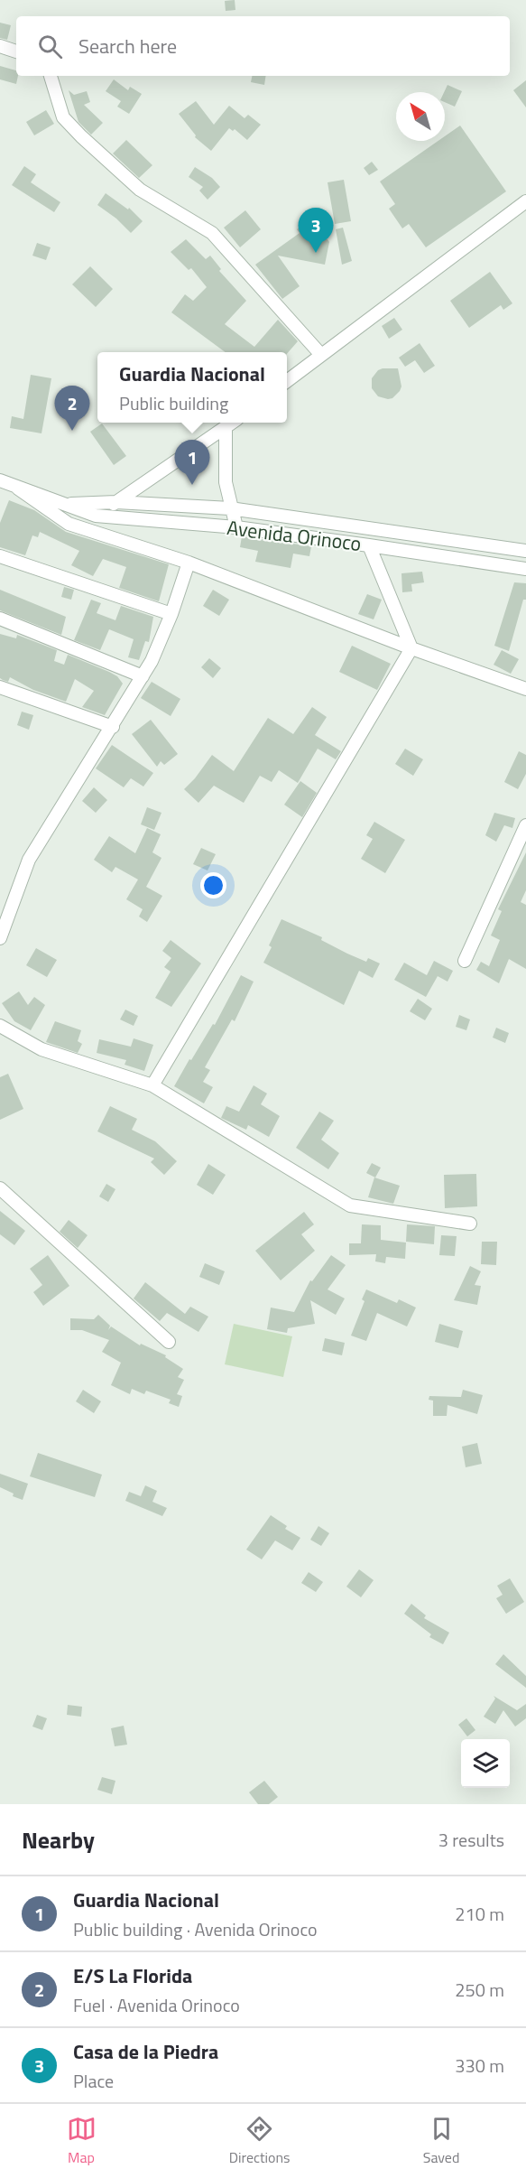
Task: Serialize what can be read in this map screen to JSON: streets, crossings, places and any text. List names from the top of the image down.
{
  "streets": {
    "street": ["Avenida Orinoco"]
  },
  "north": "top left",
  "page": {
    "search": "Search here",
    "pins": ["3", "2", "1"],
    "popup": ["Guardia Nacional", "Public building"],
    "heading": ["Nearby", "3 results"],
    "list": [
      {
        "mark": "1",
        "name": "Guardia Nacional",
        "note": "Public building · Avenida Orinoco",
        "value": "210 m"
      },
      {
        "mark": "2",
        "name": "E/S La Florida",
        "note": "Fuel · Avenida Orinoco",
        "value": "250 m"
      },
      {
        "mark": "3",
        "name": "Casa de la Piedra",
        "note": "Place",
        "value": "330 m"
      }
    ],
    "nav": ["Map", "Directions", "Saved"]
  }
}
